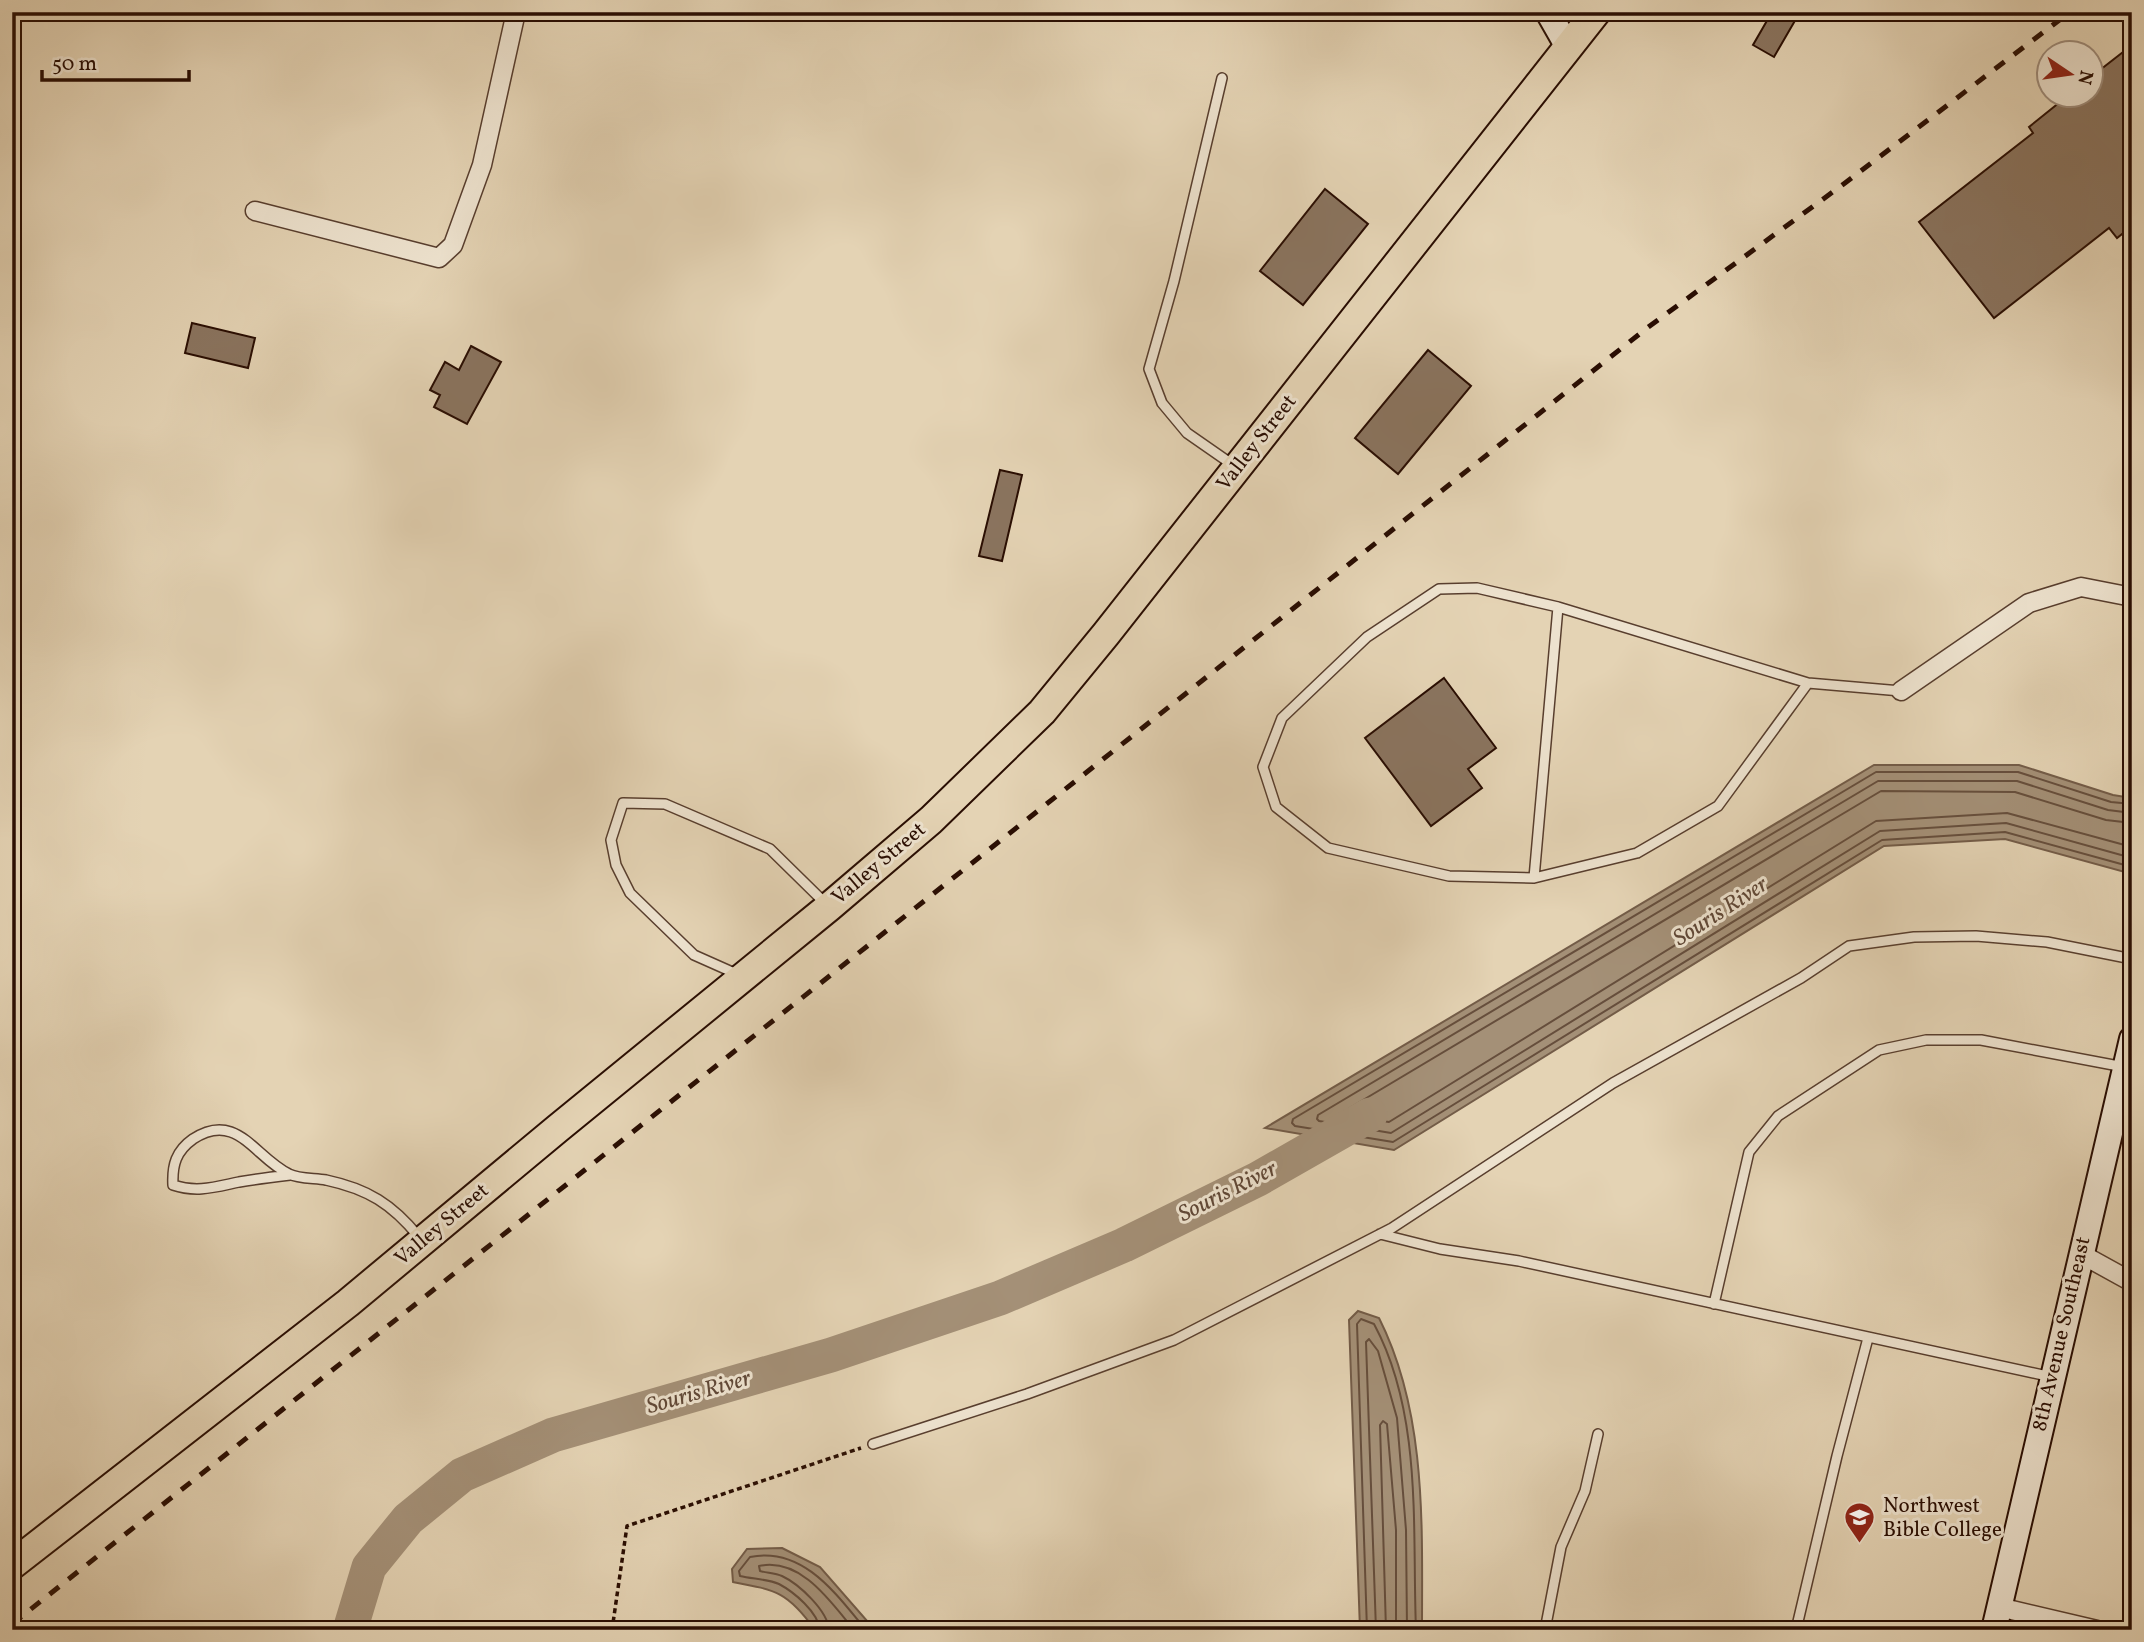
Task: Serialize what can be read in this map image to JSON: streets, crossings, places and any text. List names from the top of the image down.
{
  "streets": {
    "main road": ["Valley Street"],
    "street": ["8th Avenue Southeast"]
  },
  "water": ["Souris River"],
  "places": {
    "school or university": ["Northwest Bible College"]
  },
  "scale_bar": "50 m",
  "north": "right"
}
